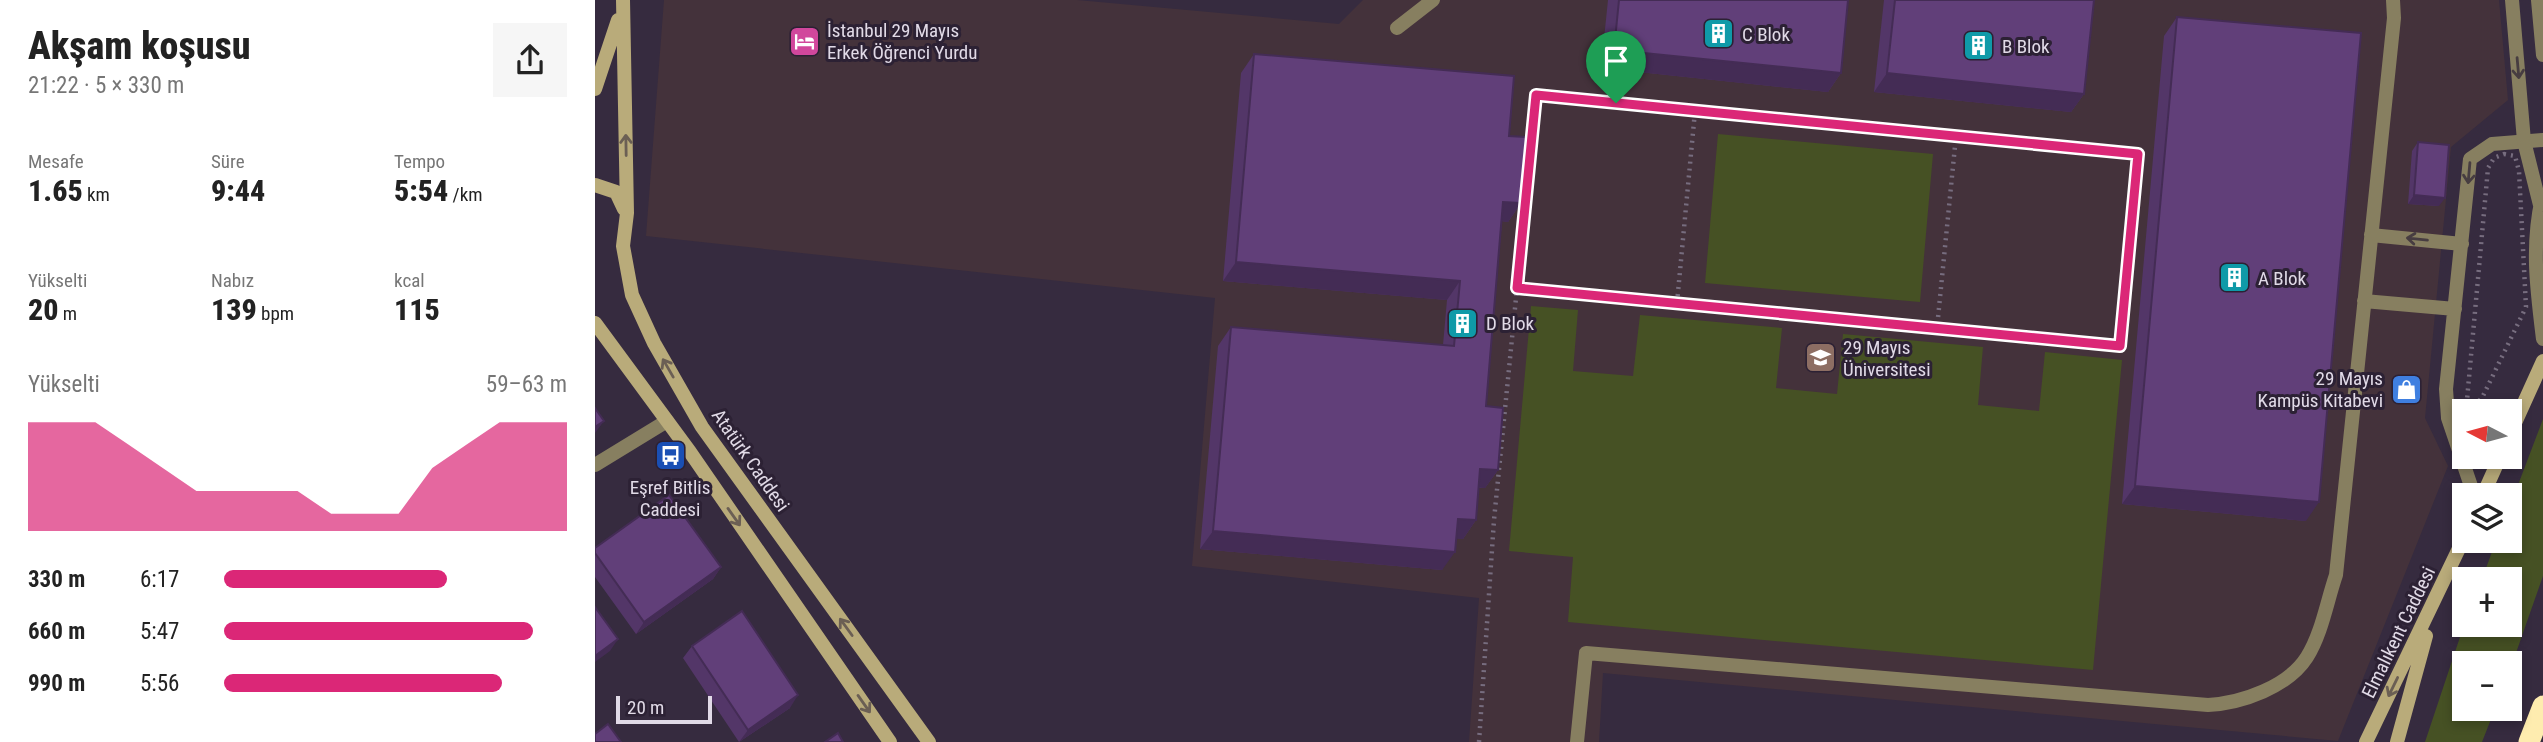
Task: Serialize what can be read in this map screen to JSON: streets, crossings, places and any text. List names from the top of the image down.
{
  "streets": {
    "main road": ["Atatürk Caddesi", "Elmalıkent Caddesi"]
  },
  "places": {
    "building": [
      "C Blok",
      "B Blok",
      "A Blok",
      "D Blok"
    ],
    "hotel": ["İstanbul 29 Mayıs Erkek Öğrenci Yurdu"],
    "school or university": ["29 Mayıs Üniversitesi"],
    "shop": ["29 Mayıs Kampüs Kitabevi"],
    "bus stop": ["Eşref Bitlis Caddesi"]
  },
  "scale_bar": "20 m",
  "north": "left",
  "page": {
    "heading": ["Akşam koşusu", "21:22 · 5 × 330 m"],
    "stats": [
      ["Mesafe", "1.65 km"],
      ["Süre", "9:44"],
      ["Tempo", "5:54 /km"],
      ["Yükselti", "20 m"],
      ["Nabız", "139 bpm"],
      ["kcal", "115"]
    ],
    "chart": ["Yükselti", "59–63 m"],
    "map_buttons": ["+", "−"],
    "list": [
      {
        "name": "330 m",
        "note": "6:17"
      },
      {
        "name": "660 m",
        "note": "5:47"
      },
      {
        "name": "990 m",
        "note": "5:56"
      }
    ],
    "scale": "20 m"
  }
}
